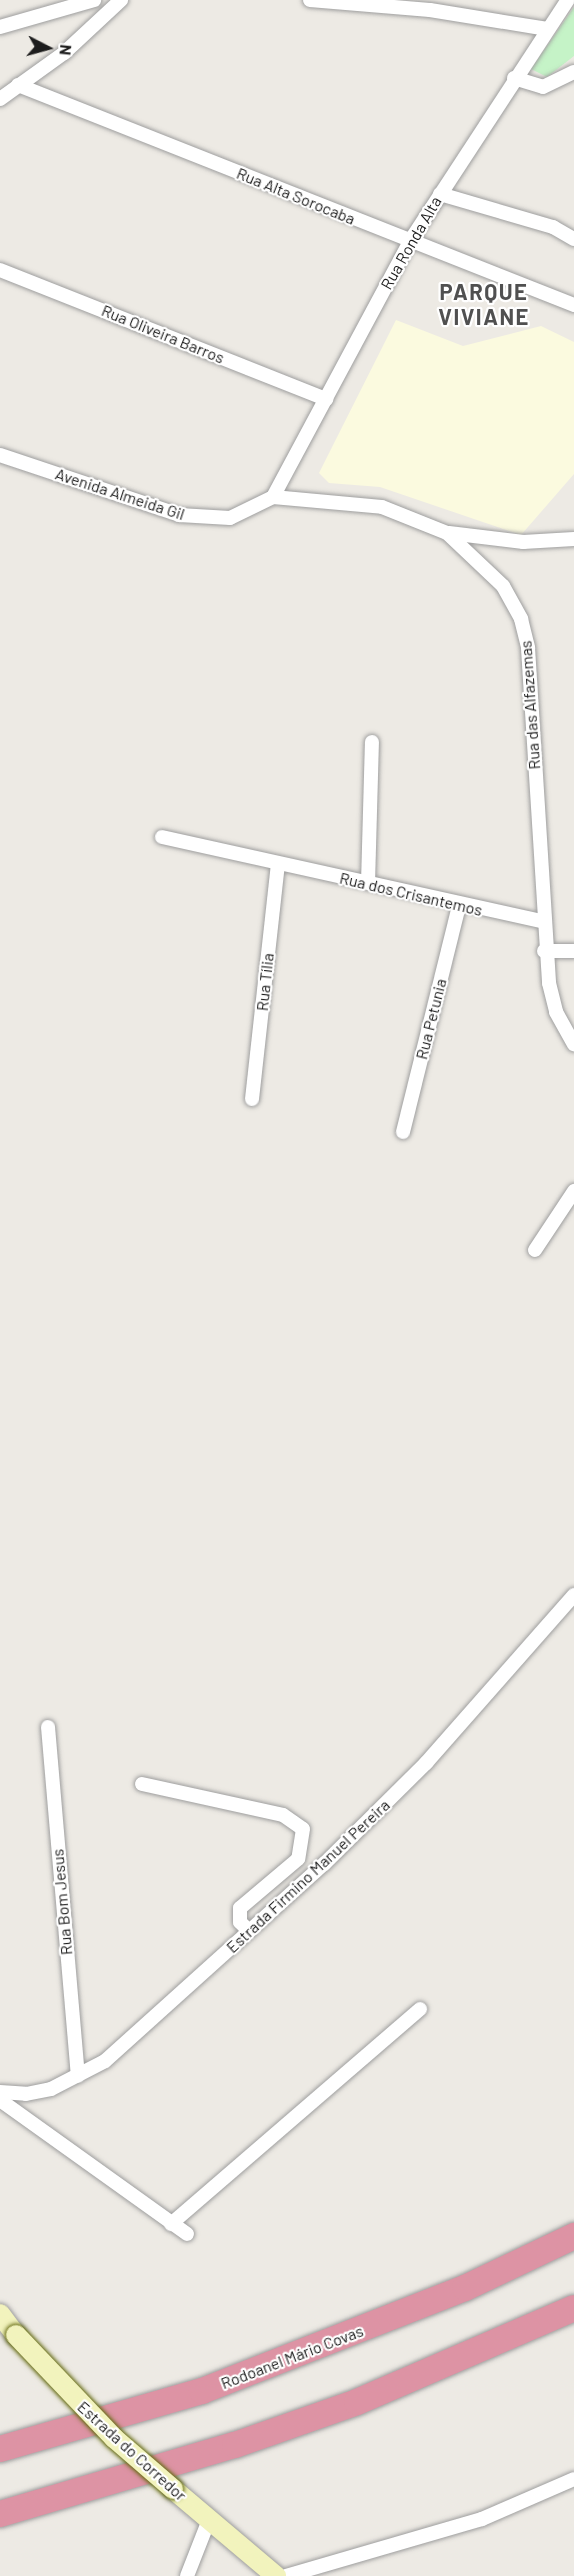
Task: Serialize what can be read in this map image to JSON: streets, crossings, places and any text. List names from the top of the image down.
{
  "streets": {
    "highway": ["Rodoanel Mário Covas"],
    "street": [
      "Rua Alta Sorocaba",
      "Rua Ronda Alta",
      "Rua Oliveira Barros",
      "Avenida Almeida Gil",
      "Rua das Alfazemas",
      "Rua dos Crisantemos",
      "Rua Tília",
      "Rua Petunia",
      "Estrada Firmino Manuel Pereira",
      "Rua Bom Jesus",
      "Estrada do Corredor"
    ]
  },
  "crossings": [
    ["Rua Alta Sorocaba", "Rua Ronda Alta"],
    ["Rua Ronda Alta", "Rua Oliveira Barros"],
    ["Rua Ronda Alta", "Avenida Almeida Gil"],
    ["Rua Ronda Alta", "Rua das Alfazemas"],
    ["Avenida Almeida Gil", "Rua das Alfazemas"],
    ["Rua das Alfazemas", "Rua dos Crisantemos"],
    ["Rua dos Crisantemos", "Rua Tília"],
    ["Rua dos Crisantemos", "Rua Petunia"],
    ["Estrada Firmino Manuel Pereira", "Rua Bom Jesus"]
  ],
  "districts": ["PARQUE VIVIANE"],
  "north": "right"
}
